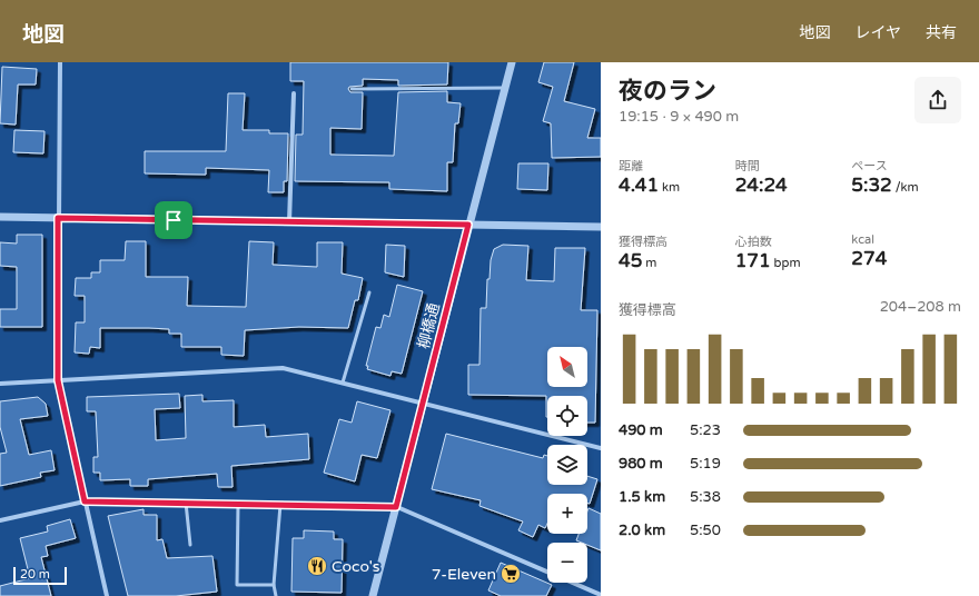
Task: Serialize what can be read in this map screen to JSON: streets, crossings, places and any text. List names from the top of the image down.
{
  "streets": {
    "street": ["柳橋通"]
  },
  "places": {
    "restaurant": ["Coco's"],
    "supermarket": ["7-Eleven"]
  },
  "scale_bar": "20 m",
  "north": "top left",
  "page": {
    "header": "地図",
    "nav": ["地図", "レイヤ", "共有"],
    "heading": ["夜のラン", "19:15 · 9 × 490 m"],
    "stats": [
      ["距離", "4.41 km"],
      ["時間", "24:24"],
      ["ペース", "5:32 /km"],
      ["獲得標高", "45 m"],
      ["心拍数", "171 bpm"],
      ["kcal", "274"]
    ],
    "chart": ["獲得標高", "204–208 m"],
    "map_buttons": ["+", "−"],
    "list": [
      {
        "name": "490 m",
        "note": "5:23"
      },
      {
        "name": "980 m",
        "note": "5:19"
      },
      {
        "name": "1.5 km",
        "note": "5:38"
      },
      {
        "name": "2.0 km",
        "note": "5:50"
      }
    ],
    "scale": "20 m"
  }
}
